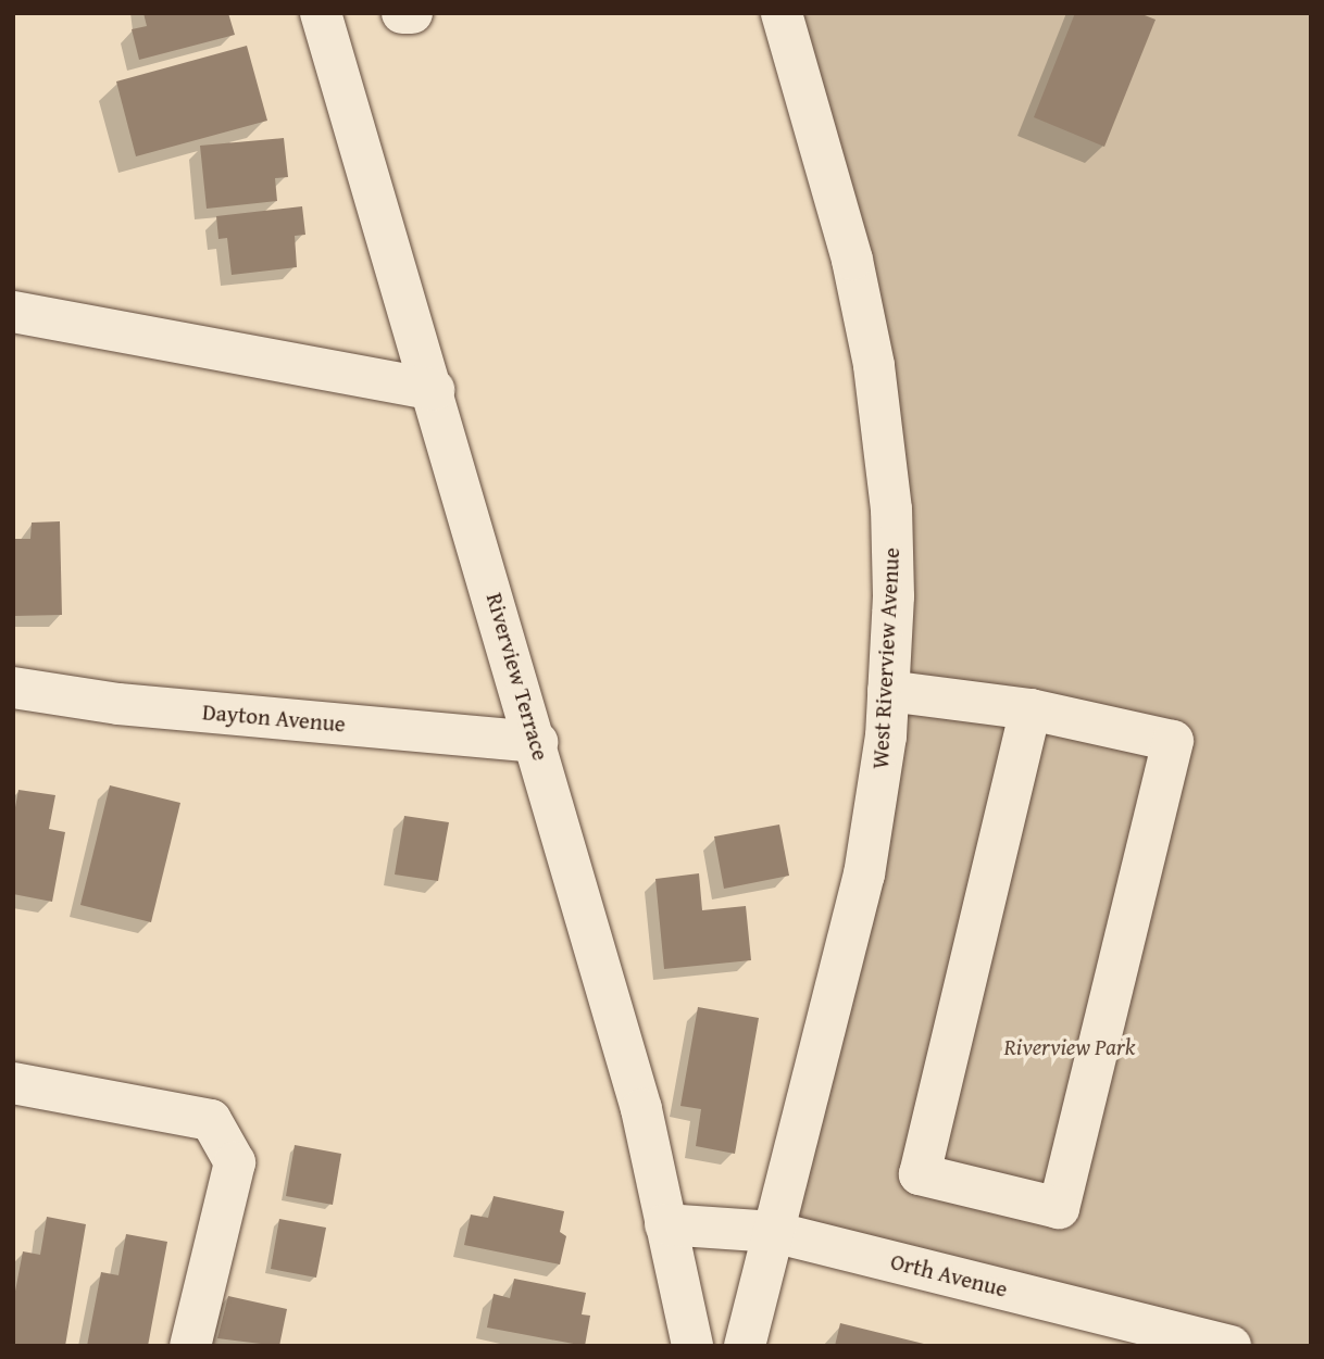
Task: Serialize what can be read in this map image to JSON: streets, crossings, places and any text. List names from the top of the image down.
{
  "streets": {
    "street": [
      "West Riverview Avenue",
      "Riverview Terrace",
      "Dayton Avenue",
      "Orth Avenue"
    ]
  },
  "crossings": [
    ["West Riverview Avenue", "Orth Avenue"],
    ["Riverview Terrace", "Dayton Avenue"],
    ["Riverview Terrace", "Orth Avenue"]
  ],
  "parks": ["Riverview Park"]
}
